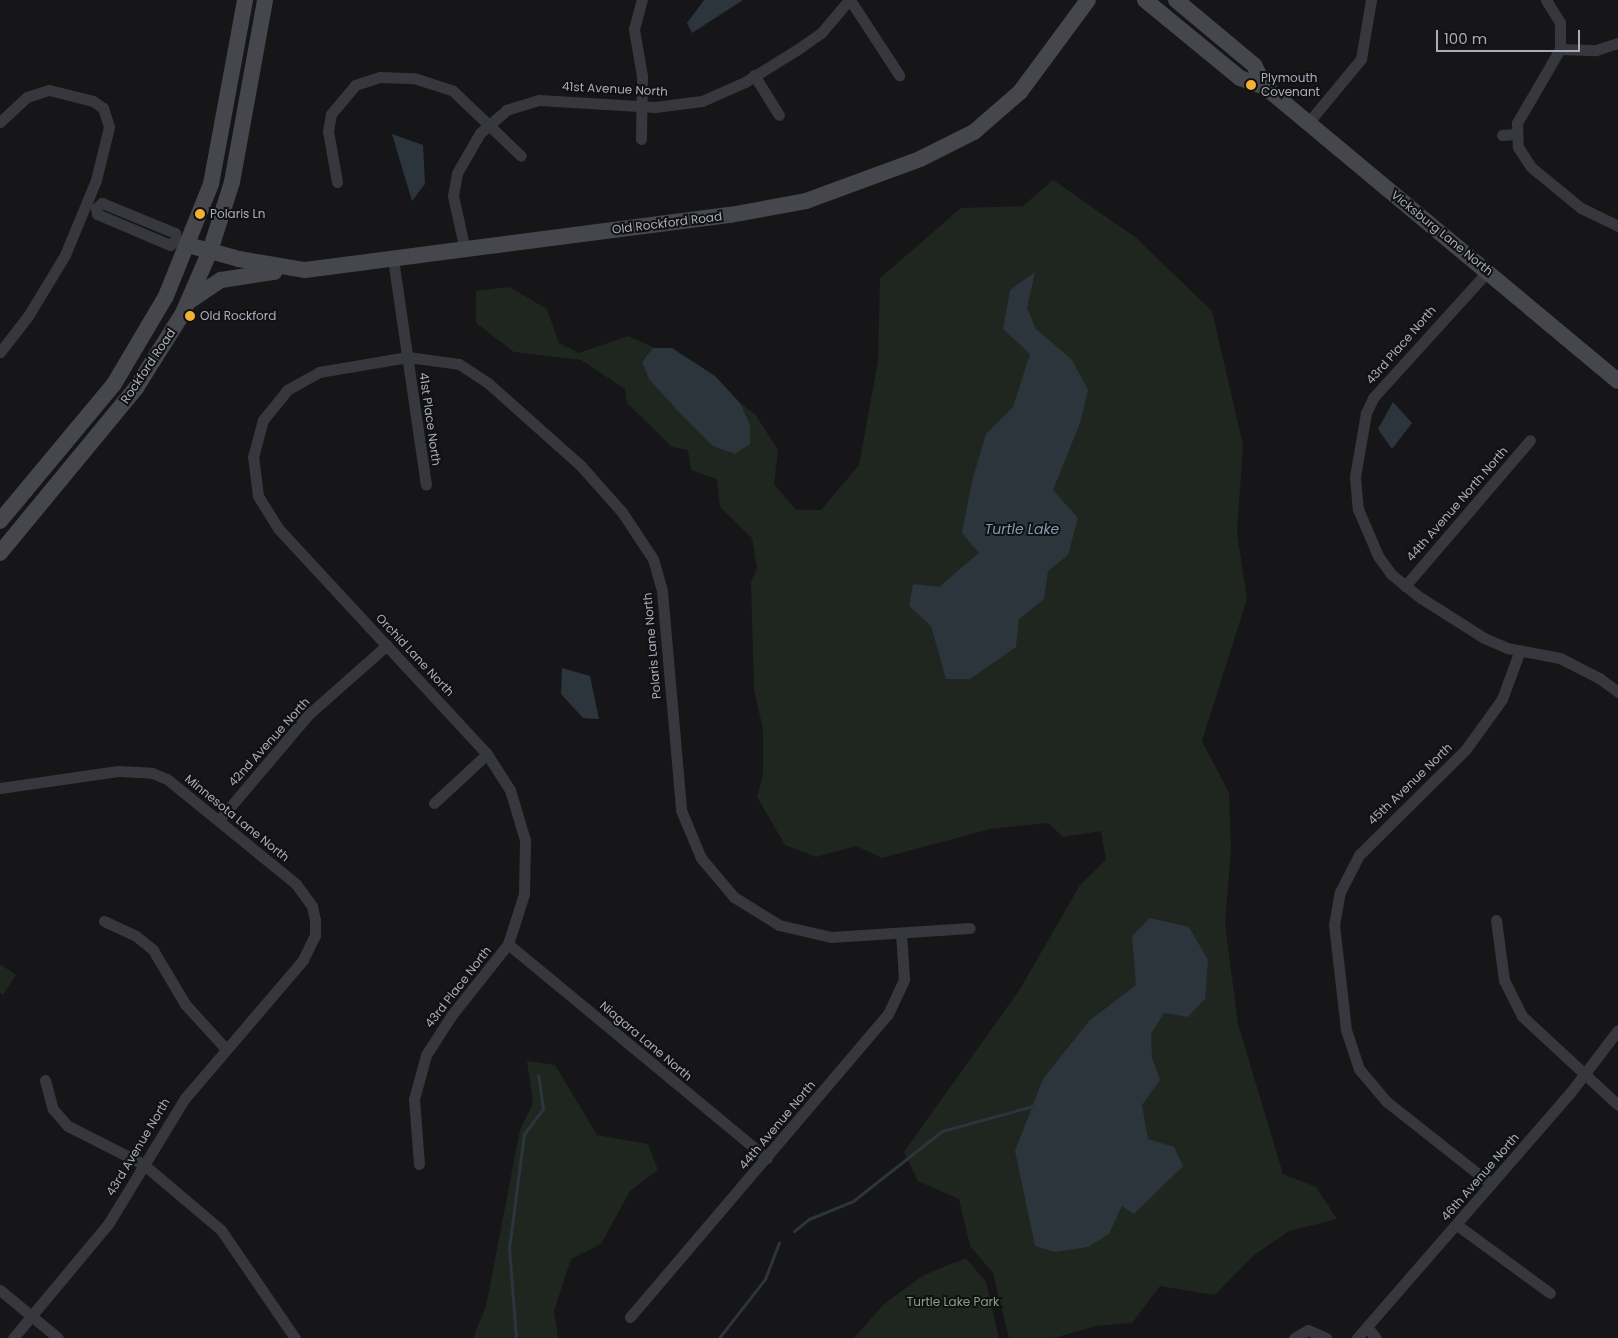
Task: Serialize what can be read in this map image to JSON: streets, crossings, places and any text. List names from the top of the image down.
{
  "streets": {
    "main road": ["Old Rockford Road", "Vicksburg Lane North", "Rockford Road"],
    "street": [
      "41st Avenue North",
      "43rd Place North",
      "41st Place North",
      "44th Avenue North North",
      "Polaris Lane North",
      "Orchid Lane North",
      "42nd Avenue North",
      "45th Avenue North",
      "Minnesota Lane North",
      "Niagara Lane North",
      "44th Avenue North",
      "43rd Avenue North",
      "46th Avenue North"
    ]
  },
  "crossings": [
    ["41st Avenue North", "Old Rockford Road"],
    ["Old Rockford Road", "Rockford Road"],
    ["Vicksburg Lane North", "43rd Place North"],
    ["43rd Place North", "44th Avenue North North"],
    ["43rd Place North", "Orchid Lane North"],
    ["43rd Place North", "45th Avenue North"],
    ["43rd Place North", "Niagara Lane North"],
    ["41st Place North", "Polaris Lane North"],
    ["41st Place North", "Orchid Lane North"],
    ["Polaris Lane North", "Orchid Lane North"],
    ["Polaris Lane North", "44th Avenue North"],
    ["Orchid Lane North", "42nd Avenue North"],
    ["Orchid Lane North", "Niagara Lane North"],
    ["42nd Avenue North", "Minnesota Lane North"],
    ["45th Avenue North", "46th Avenue North"],
    ["Minnesota Lane North", "43rd Avenue North"],
    ["Niagara Lane North", "44th Avenue North"]
  ],
  "water": ["Turtle Lake"],
  "parks": ["Turtle Lake Park"],
  "places": ["Plymouth Covenant", "Polaris Ln", "Old Rockford"],
  "scale_bar": "100 m"
}
